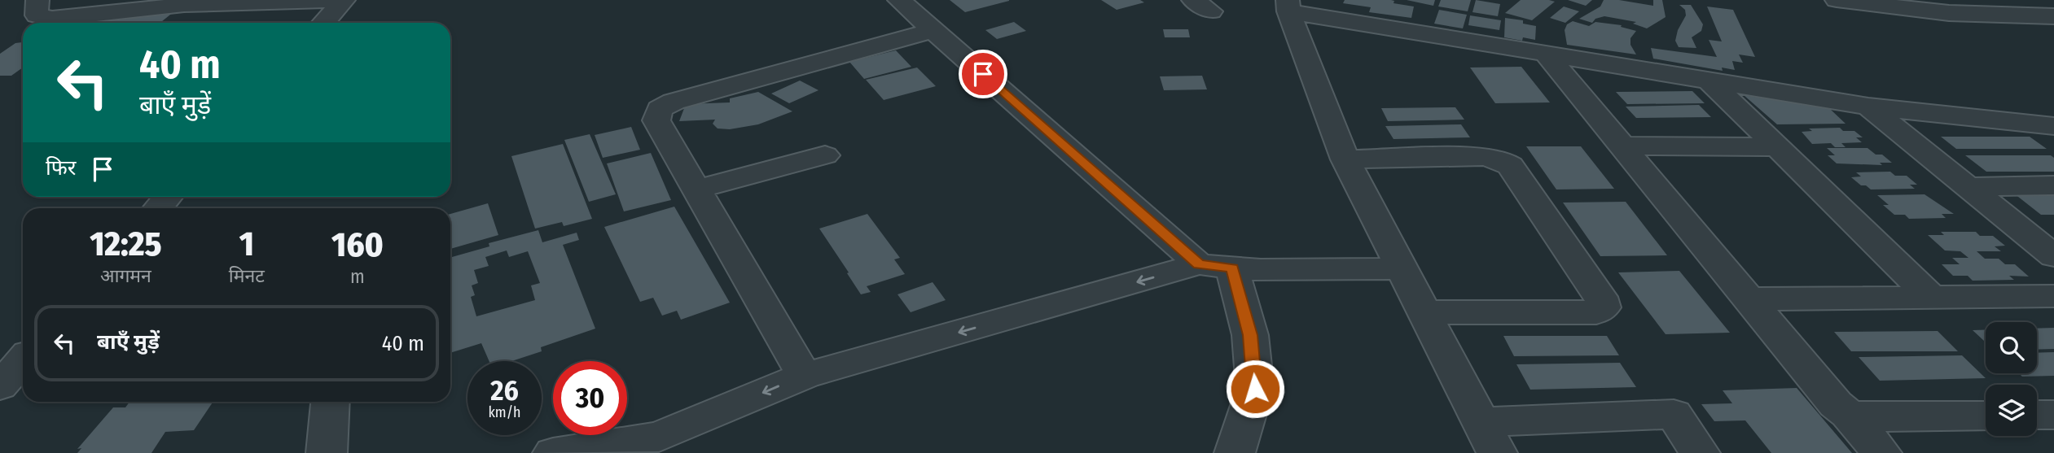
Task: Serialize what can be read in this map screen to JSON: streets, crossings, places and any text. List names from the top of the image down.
{
  "page": {
    "turn": ["40 m", "बाएँ मुड़ें"],
    "then": "फिर",
    "eta": [
      "12:25",
      "आगमन",
      "1",
      "मिनट",
      "160",
      "m"
    ],
    "list": [
      {
        "name": "बाएँ मुड़ें",
        "value": "40 m"
      }
    ],
    "speed": "26 km/h",
    "limit": "30"
  }
}
